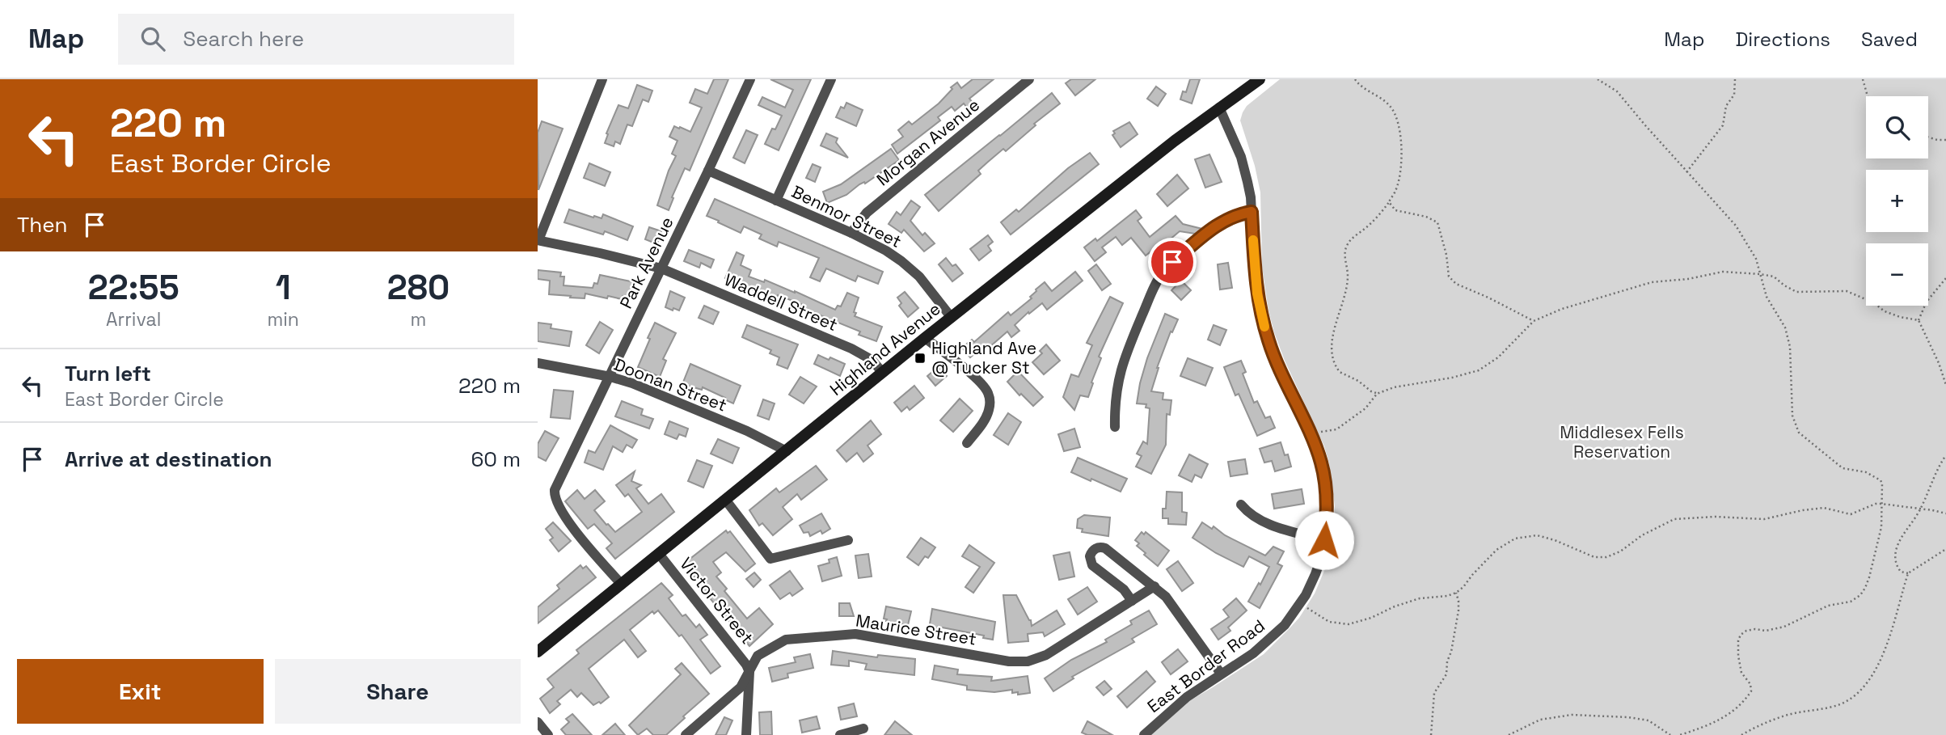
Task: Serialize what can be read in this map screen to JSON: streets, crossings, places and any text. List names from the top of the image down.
{
  "streets": {
    "main road": ["Highland Avenue"],
    "street": [
      "Morgan Avenue",
      "Benmor Street",
      "Park Avenue",
      "Waddell Street",
      "Doonan Street",
      "Victor Street",
      "Maurice Street",
      "East Border Road"
    ]
  },
  "crossings": [
    ["Morgan Avenue", "Benmor Street"],
    ["Benmor Street", "Park Avenue"],
    ["Benmor Street", "Highland Avenue"],
    ["Park Avenue", "Waddell Street"],
    ["Park Avenue", "Highland Avenue"],
    ["Park Avenue", "Doonan Street"],
    ["Waddell Street", "Highland Avenue"],
    ["Highland Avenue", "Doonan Street"],
    ["Highland Avenue", "Victor Street"],
    ["Highland Avenue", "East Border Road"],
    ["Victor Street", "Maurice Street"]
  ],
  "parks": ["Middlesex Fells Reservation"],
  "places": {
    "transit": ["Highland Ave @ Tucker St"]
  },
  "page": {
    "header": "Map",
    "search": "Search here",
    "nav": ["Map", "Directions", "Saved"],
    "turn": ["220 m", "East Border Circle"],
    "map_buttons": ["+", "−"],
    "then": "Then",
    "eta": [
      "22:55",
      "Arrival",
      "1",
      "min",
      "280",
      "m"
    ],
    "list": [
      {
        "name": "Turn left",
        "note": "East Border Circle",
        "value": "220 m"
      },
      {
        "name": "Arrive at destination",
        "value": "60 m"
      }
    ],
    "buttons": ["Exit", "Share"]
  }
}
